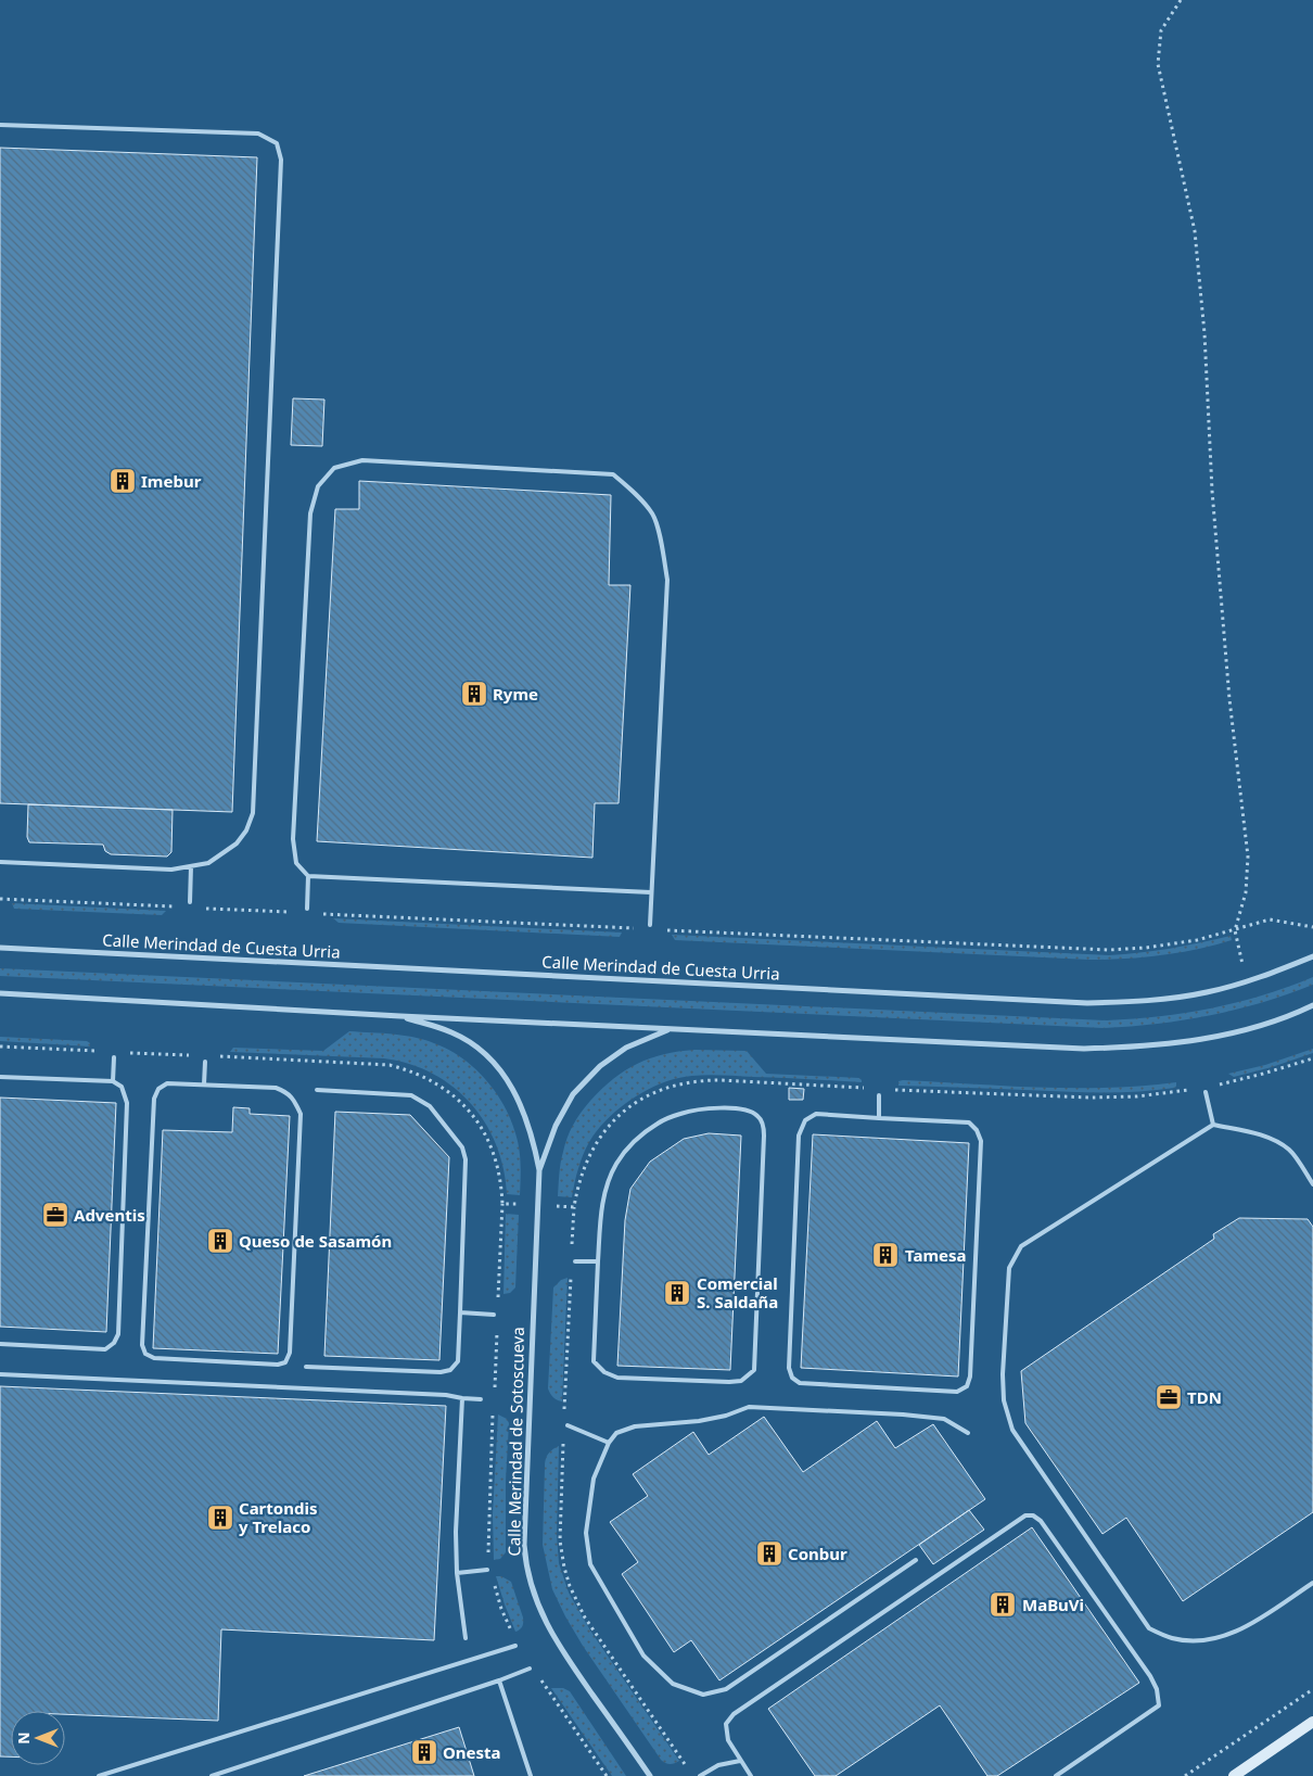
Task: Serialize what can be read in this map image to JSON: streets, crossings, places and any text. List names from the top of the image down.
{
  "streets": {
    "street": ["Calle Merindad de Cuesta Urria", "Calle Merindad de Sotoscueva"]
  },
  "places": {
    "building": [
      "Imebur",
      "Ryme",
      "Queso de Sasamón",
      "Tamesa",
      "Comercial S. Saldaña",
      "Cartondis y Trelaco",
      "Conbur",
      "MaBuVi",
      "Onesta"
    ],
    "office": ["Adventis", "TDN"]
  },
  "north": "left"
}
